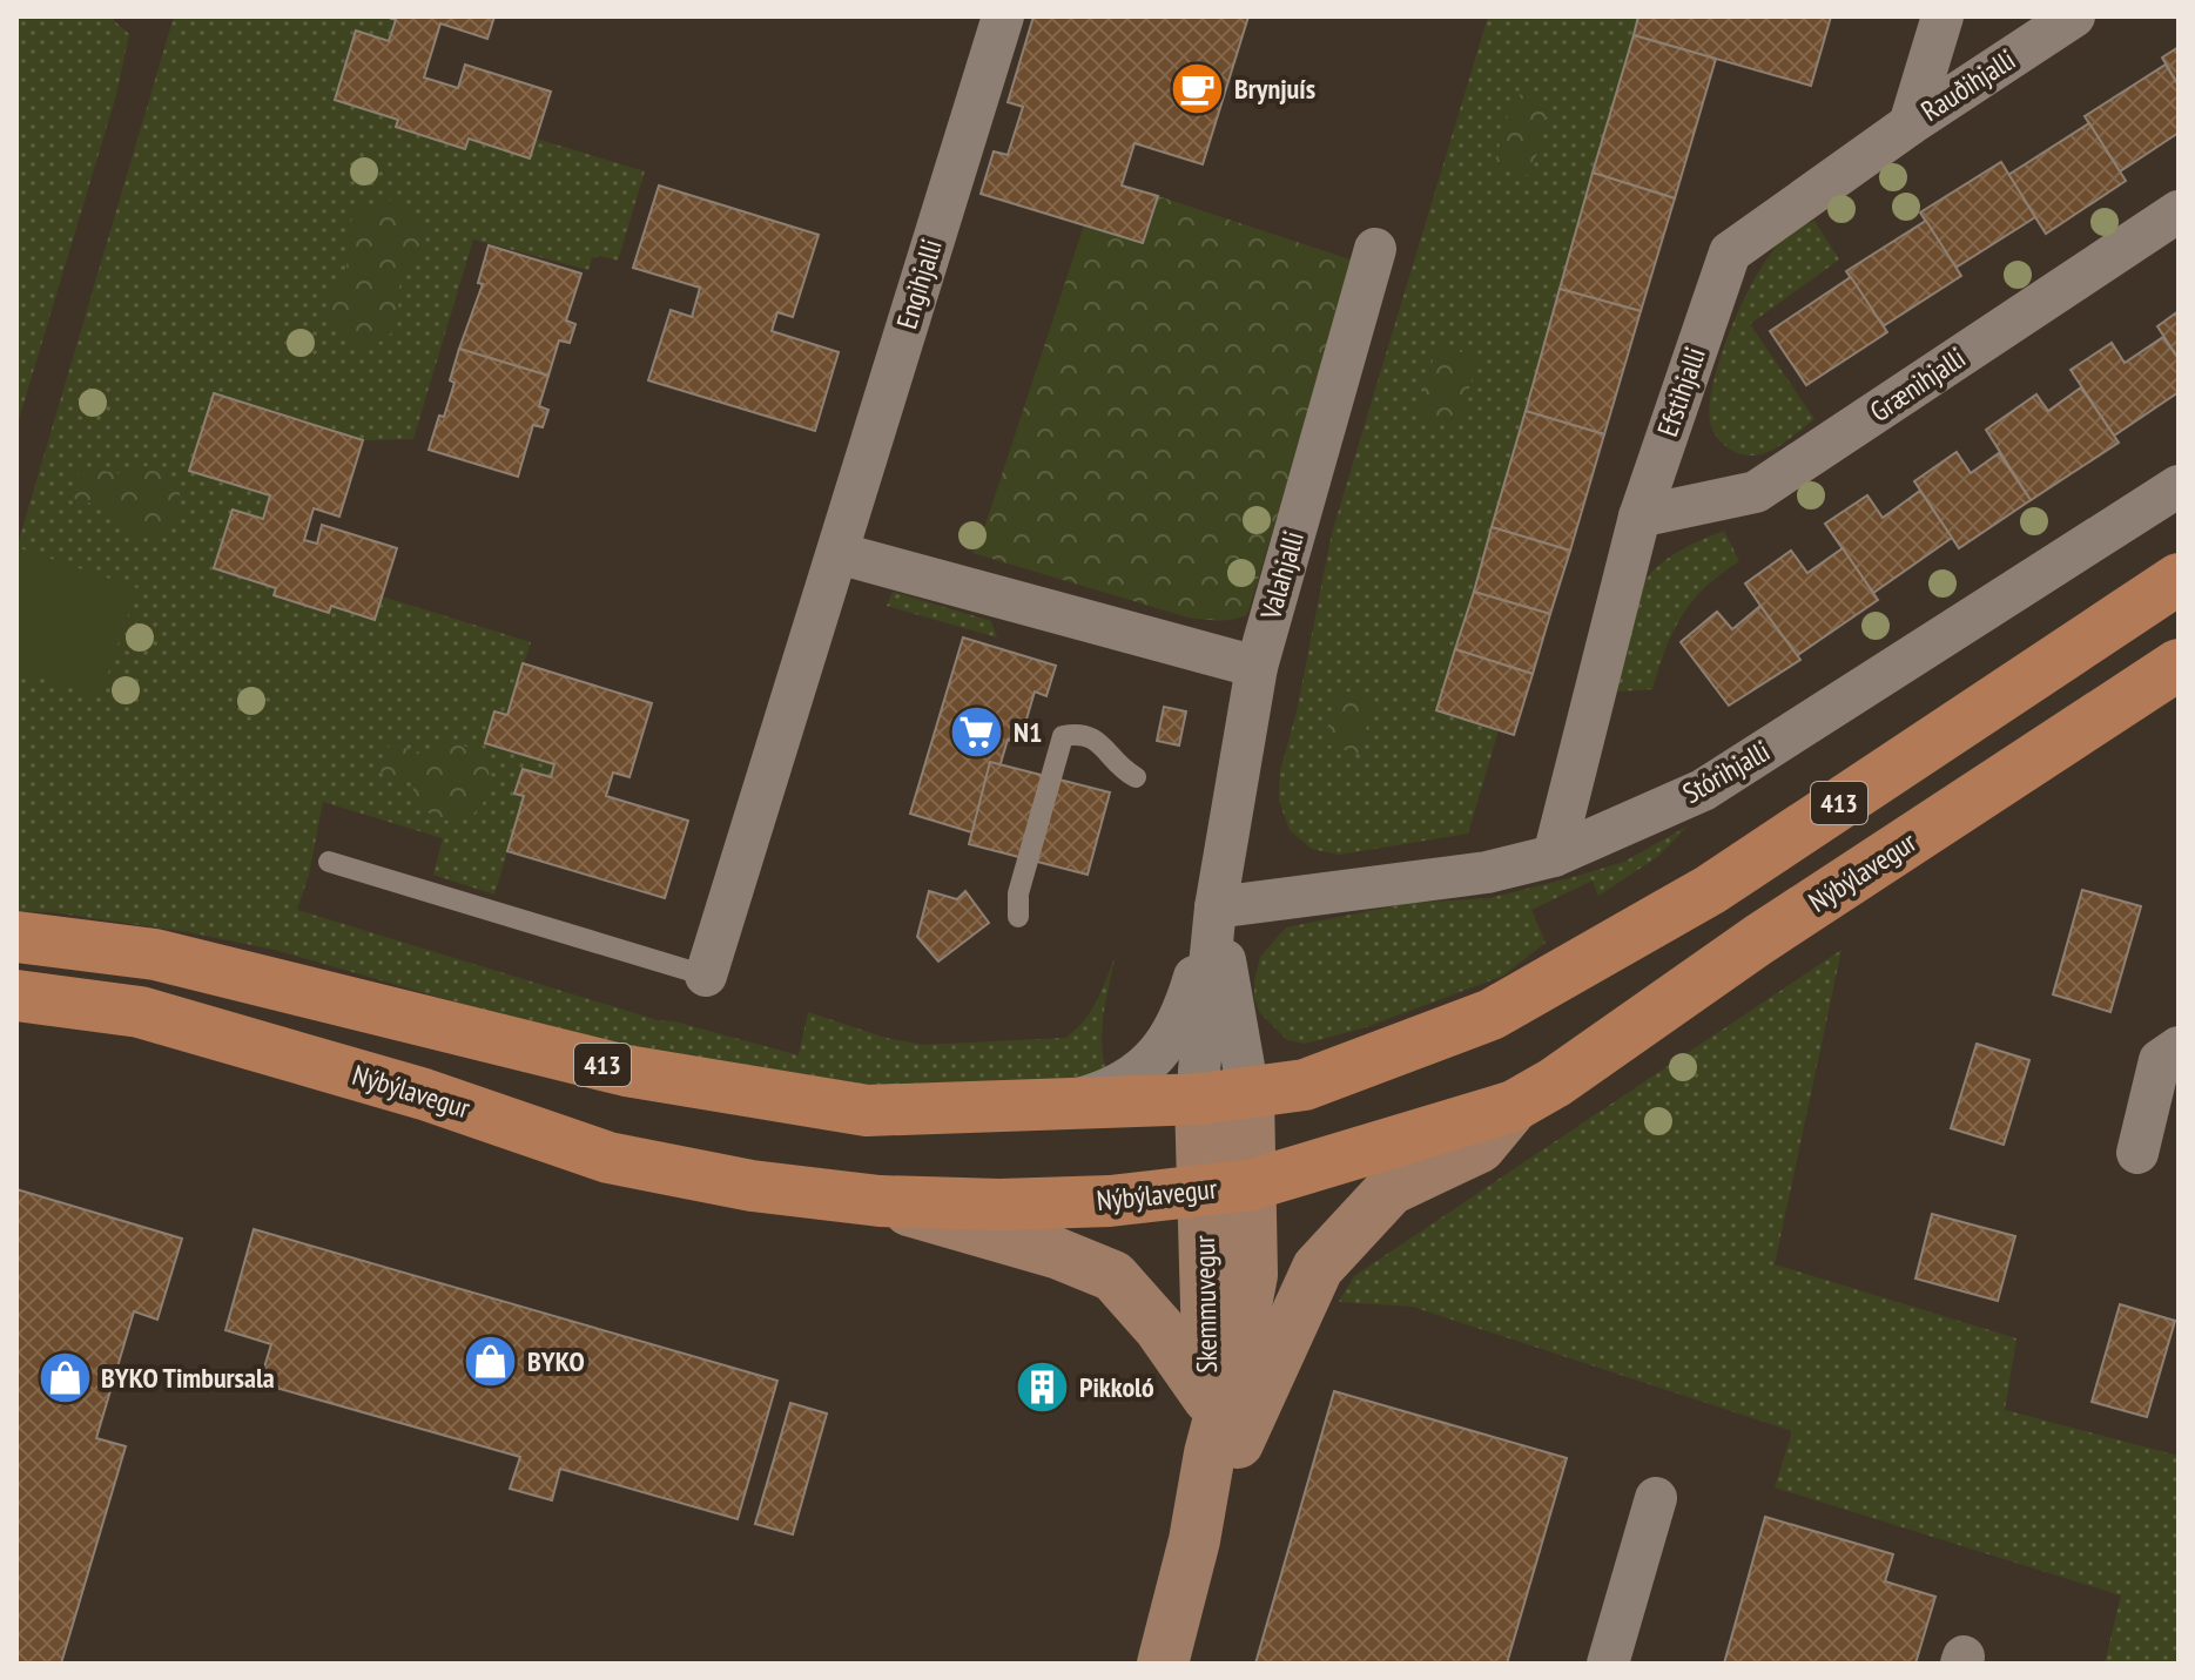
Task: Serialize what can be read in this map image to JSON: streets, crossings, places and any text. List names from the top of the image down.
{
  "streets": {
    "main road": ["413", "Nýbýlavegur"],
    "street": [
      "Rauðihjalli",
      "Engihjalli",
      "Grænihjalli",
      "Efstihjalli",
      "Valahjalli",
      "Stórihjalli",
      "Skemmuvegur"
    ]
  },
  "crossings": [
    ["Rauðihjalli", "Efstihjalli"],
    ["Grænihjalli", "Efstihjalli"],
    ["Efstihjalli", "Stórihjalli"],
    ["Valahjalli", "Stórihjalli"],
    ["Valahjalli", "413"],
    ["Valahjalli", "Nýbýlavegur"],
    ["Valahjalli", "Skemmuvegur"],
    ["Nýbýlavegur", "Skemmuvegur"]
  ],
  "places": {
    "cafe": ["Brynjuís"],
    "supermarket": ["N1"],
    "shop": ["BYKO", "BYKO Timbursala"],
    "building": ["Pikkoló"]
  }
}
